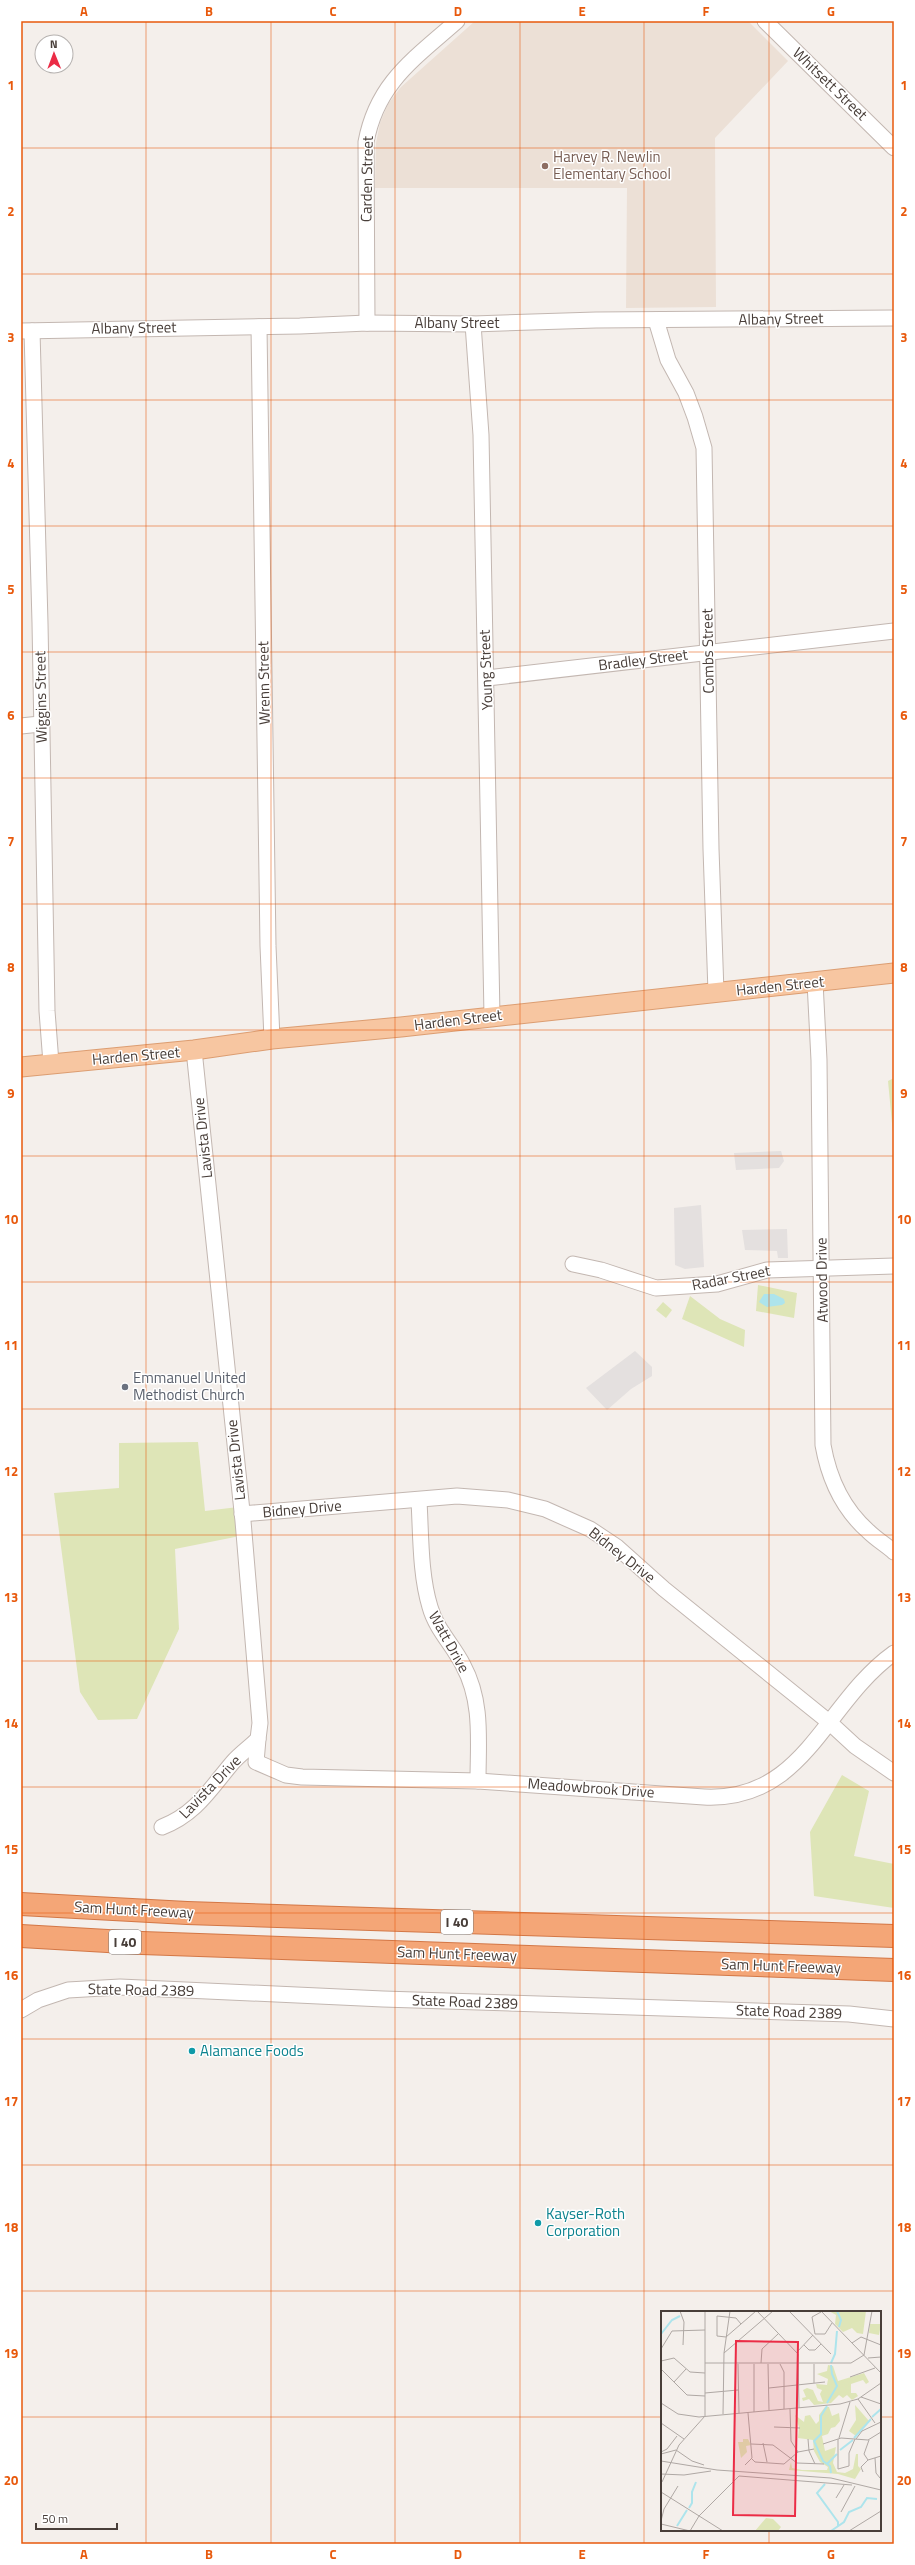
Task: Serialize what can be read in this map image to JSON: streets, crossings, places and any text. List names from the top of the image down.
{
  "streets": {
    "highway": ["Sam Hunt Freeway", "I 40"],
    "main road": ["Harden Street"],
    "street": [
      "Whitsett Street",
      "Carden Street",
      "Albany Street",
      "Combs Street",
      "Bradley Street",
      "Young Street",
      "Wrenn Street",
      "Wiggins Street",
      "Lavista Drive",
      "Radar Street",
      "Atwood Drive",
      "Bidney Drive",
      "Watt Drive",
      "Meadowbrook Drive",
      "State Road 2389"
    ]
  },
  "crossings": [
    ["Carden Street", "Albany Street"],
    ["Albany Street", "Combs Street"],
    ["Albany Street", "Young Street"],
    ["Albany Street", "Wrenn Street"],
    ["Albany Street", "Wiggins Street"],
    ["Combs Street", "Bradley Street"],
    ["Combs Street", "Harden Street"],
    ["Bradley Street", "Young Street"],
    ["Young Street", "Harden Street"],
    ["Wrenn Street", "Harden Street"],
    ["Wiggins Street", "Harden Street"],
    ["Harden Street", "Lavista Drive"],
    ["Harden Street", "Atwood Drive"],
    ["Lavista Drive", "Bidney Drive"],
    ["Lavista Drive", "Meadowbrook Drive"],
    ["Radar Street", "Atwood Drive"],
    ["Bidney Drive", "Watt Drive"],
    ["Bidney Drive", "Meadowbrook Drive"],
    ["Watt Drive", "Meadowbrook Drive"]
  ],
  "places": [
    "Harvey R. Newlin Elementary School",
    "Emmanuel United Methodist Church",
    "Alamance Foods",
    "Kayser-Roth Corporation"
  ],
  "scale_bar": "50 m",
  "north": "top",
  "grid": {
    "columns": [
      "A",
      "B",
      "C",
      "D",
      "E",
      "F",
      "G"
    ],
    "rows": [
      "1",
      "2",
      "3",
      "4",
      "5",
      "6",
      "7",
      "8",
      "9",
      "10",
      "11",
      "12",
      "13",
      "14",
      "15",
      "16",
      "17",
      "18",
      "19",
      "20"
    ]
  }
}
